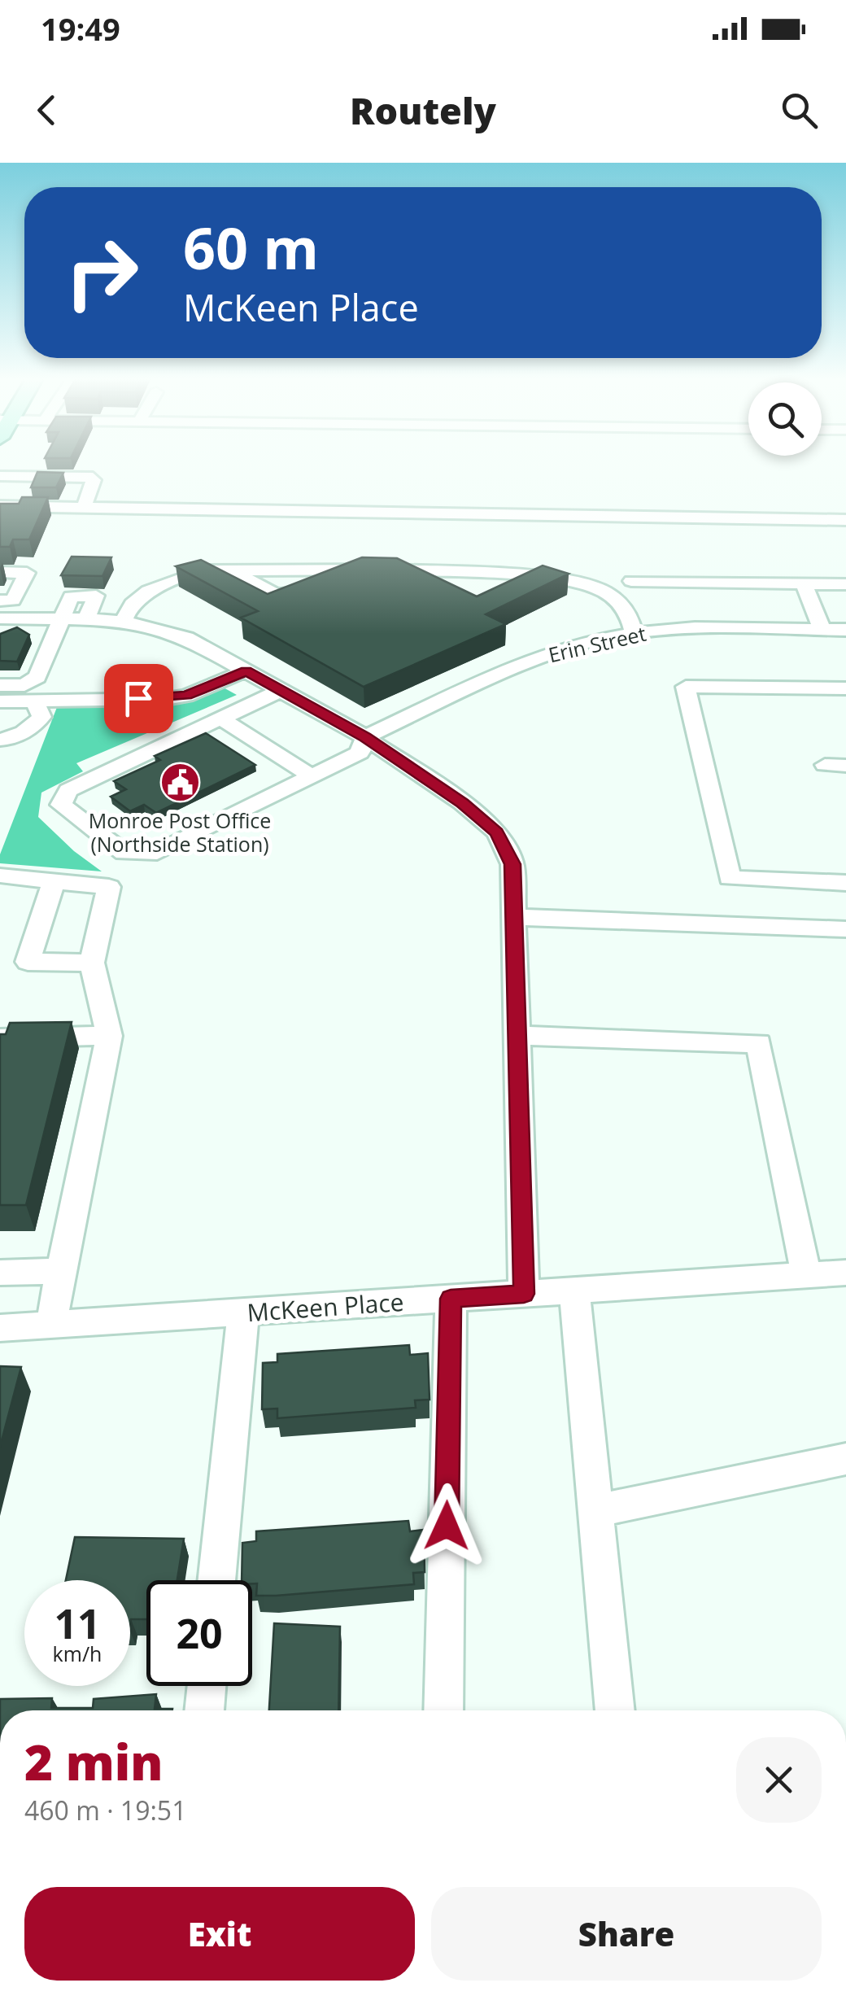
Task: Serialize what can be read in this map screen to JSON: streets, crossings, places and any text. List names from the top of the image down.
{
  "streets": {
    "street": ["Erin Street", "McKeen Place"]
  },
  "places": {
    "public building": ["Monroe Post Office (Northside Station)"]
  },
  "page": {
    "status": "19:49",
    "header": "Routely",
    "turn": ["60 m", "McKeen Place"],
    "speed": "11 km/h",
    "limit": "20",
    "heading": ["2 min", "460 m · 19:51"],
    "buttons": ["Exit", "Share"]
  }
}
